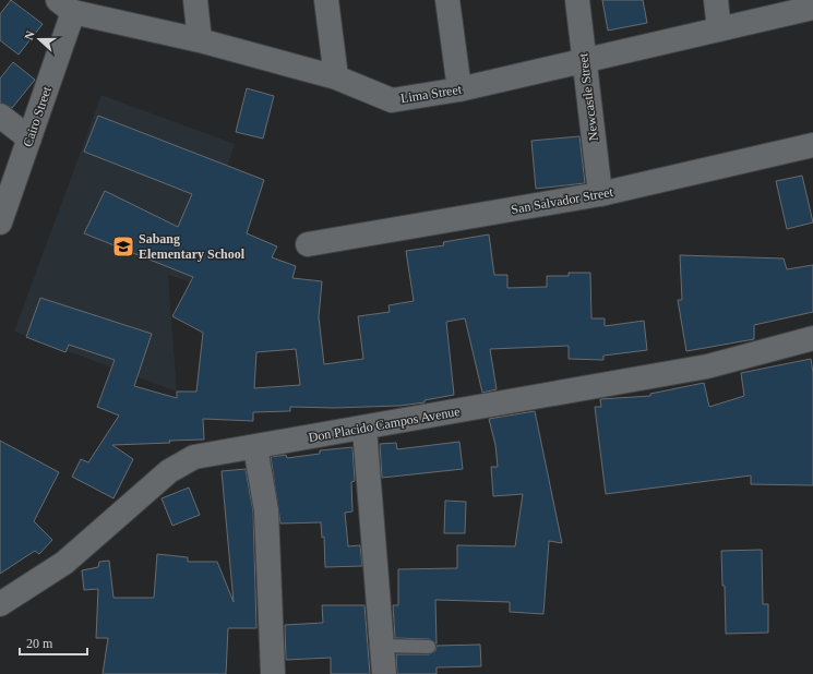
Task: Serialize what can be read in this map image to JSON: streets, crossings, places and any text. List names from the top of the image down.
{
  "streets": {
    "street": [
      "Lima Street",
      "Newcastle Street",
      "Cairo Street",
      "San Salvador Street",
      "Don Placido Campos Avenue"
    ]
  },
  "crossings": [
    ["Lima Street", "Newcastle Street"],
    ["Lima Street", "Cairo Street"],
    ["Newcastle Street", "San Salvador Street"]
  ],
  "places": {
    "school or university": ["Sabang Elementary School"]
  },
  "scale_bar": "20 m",
  "north": "left"
}
